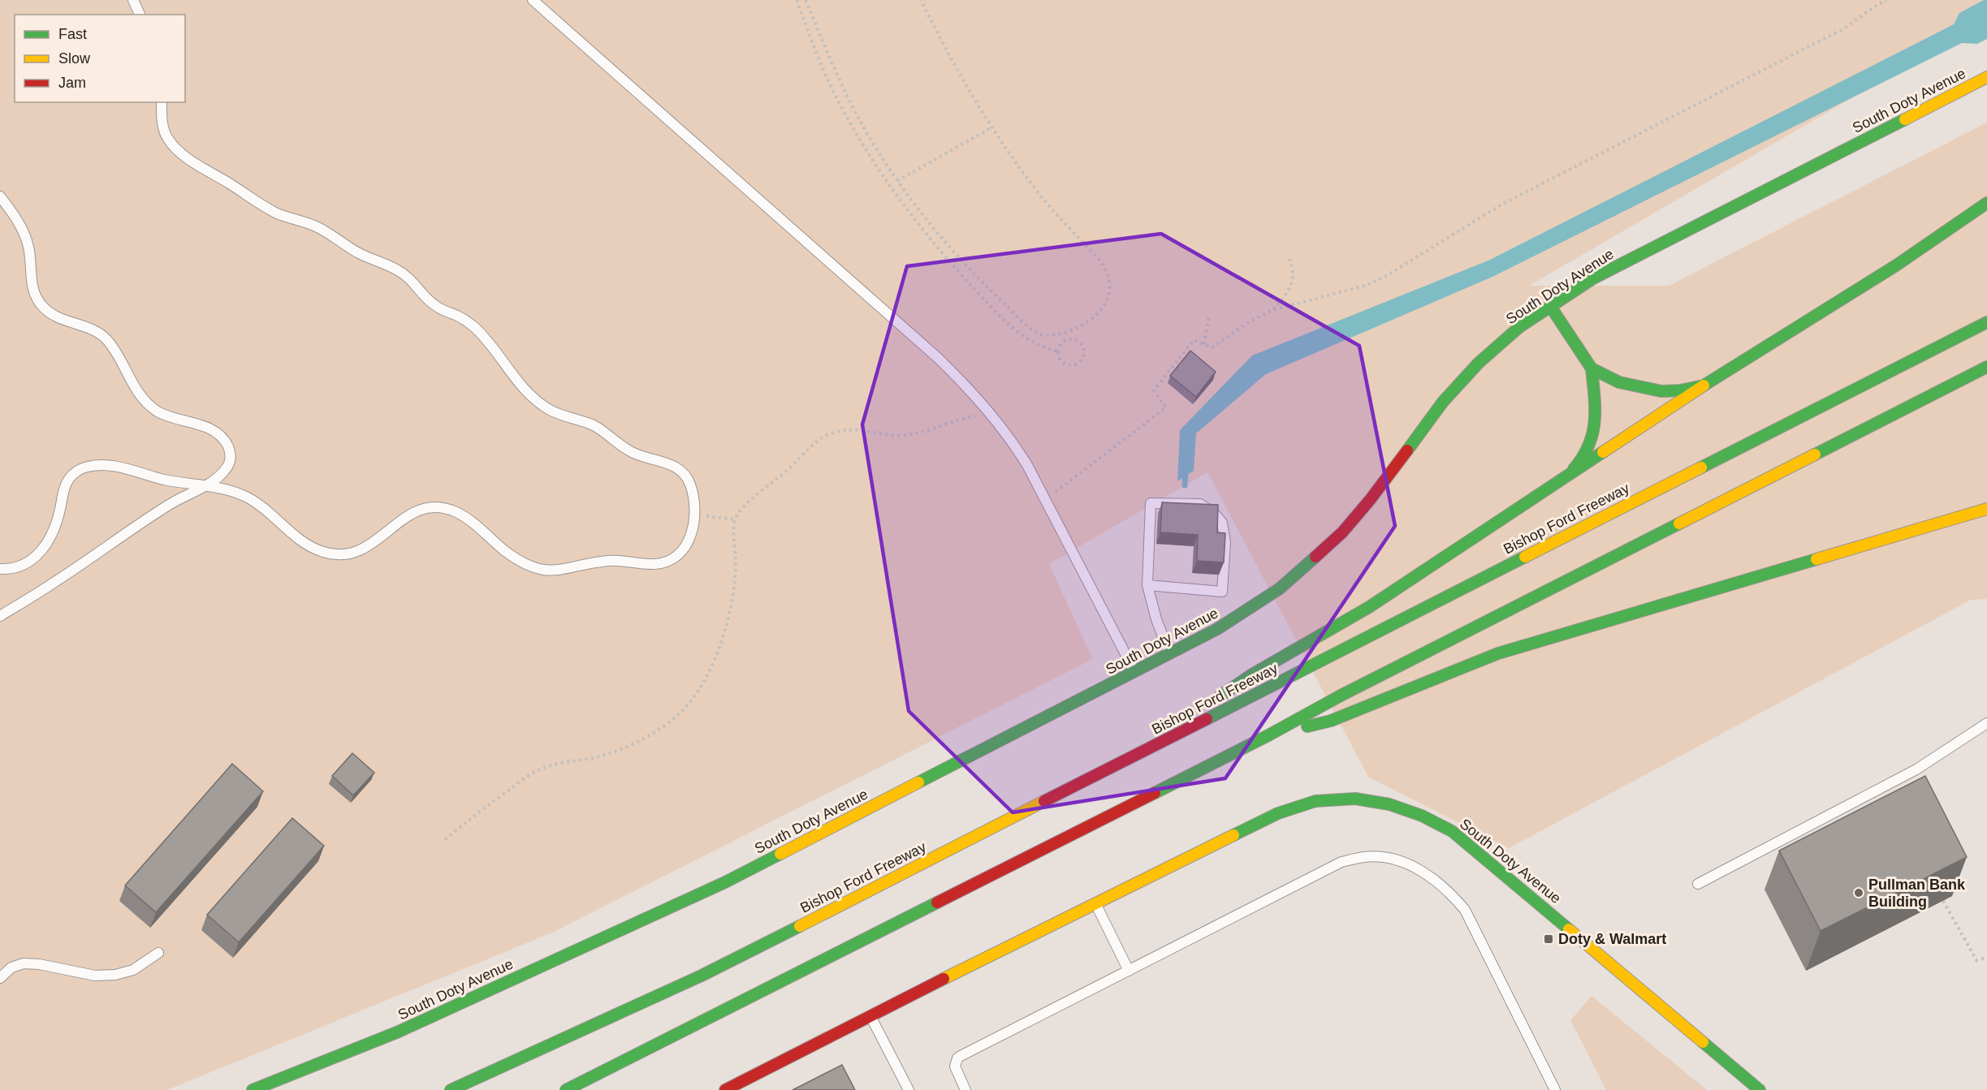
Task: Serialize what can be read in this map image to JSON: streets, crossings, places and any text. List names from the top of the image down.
{
  "streets": {
    "main road": ["South Doty Avenue", "Bishop Ford Freeway"]
  },
  "places": {
    "other": ["Pullman Bank Building"],
    "transit": ["Doty & Walmart"]
  },
  "legend": ["Fast", "Slow", "Jam"]
}
